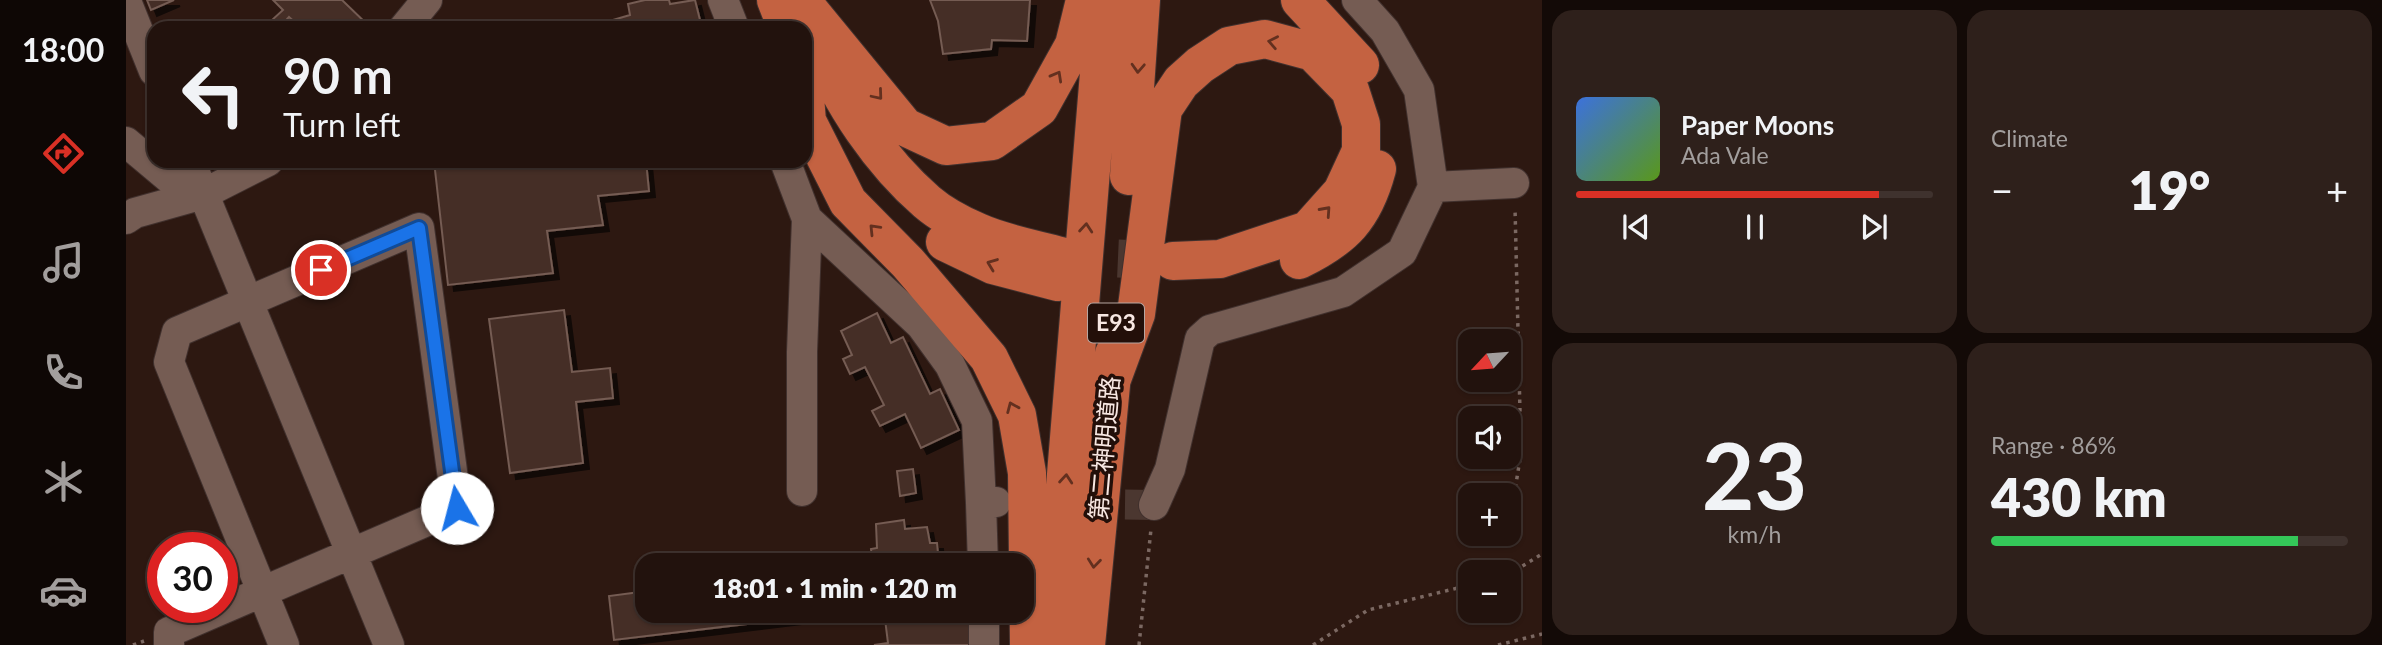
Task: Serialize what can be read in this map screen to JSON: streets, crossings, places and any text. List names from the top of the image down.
{
  "streets": {
    "highway": ["E93", "第二神明道路"]
  },
  "north": "bottom left",
  "page": {
    "tabs": "18:00",
    "tile": [
      "Climate",
      ["23", "km/h"],
      ["Range · 86%", "430 km"]
    ],
    "turn": ["90 m", "Turn left"],
    "song": ["Paper Moons", "Ada Vale"],
    "heat": ["−", "19°", "+"],
    "map_buttons": ["+", "−"],
    "limit": "30",
    "trip": "18:01 · 1 min · 120 m"
  }
}
